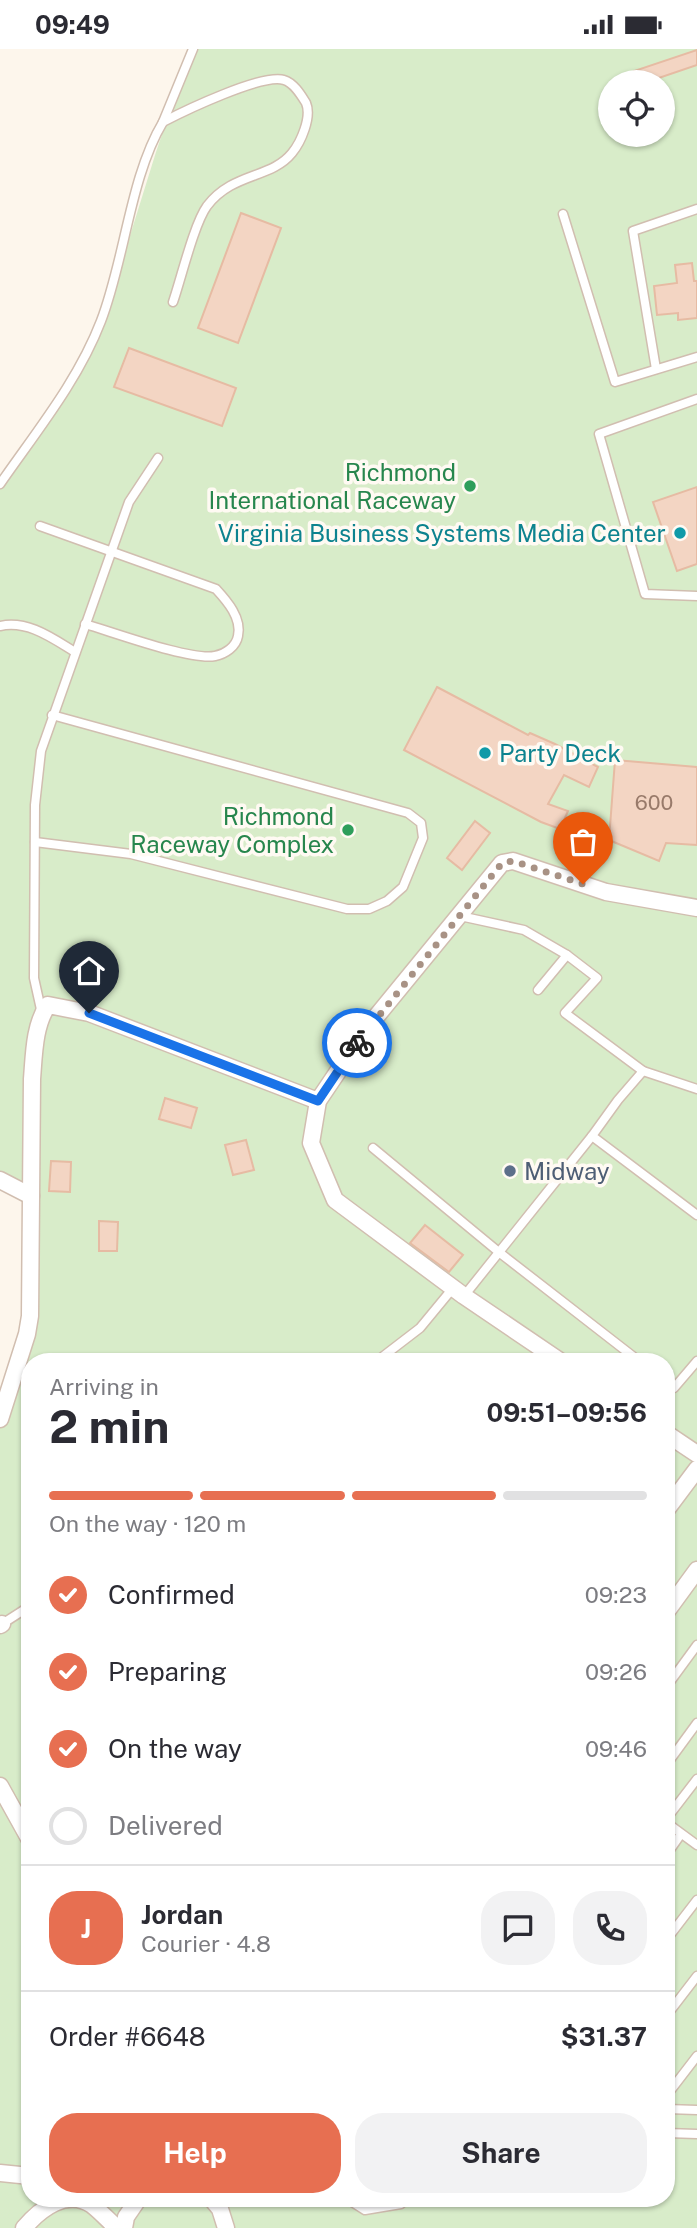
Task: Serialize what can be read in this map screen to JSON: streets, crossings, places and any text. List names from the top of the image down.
{
  "places": [
    "Richmond International Raceway",
    "Virginia Business Systems Media Center",
    "Party Deck",
    "Richmond Raceway Complex",
    "Midway"
  ],
  "house_numbers": ["600"],
  "page": {
    "status": "09:49",
    "heading": ["2 min", "Arriving in", "09:51–09:56"],
    "panel": [
      "Jordan",
      "Courier · 4.8",
      "Order #6648",
      "$31.37"
    ],
    "bar": "On the way · 120 m",
    "list": [
      ["Confirmed", "09:23"],
      ["Preparing", "09:26"],
      ["On the way", "09:46"],
      "Delivered"
    ],
    "round": "J",
    "buttons": ["Help", "Share"]
  }
}
